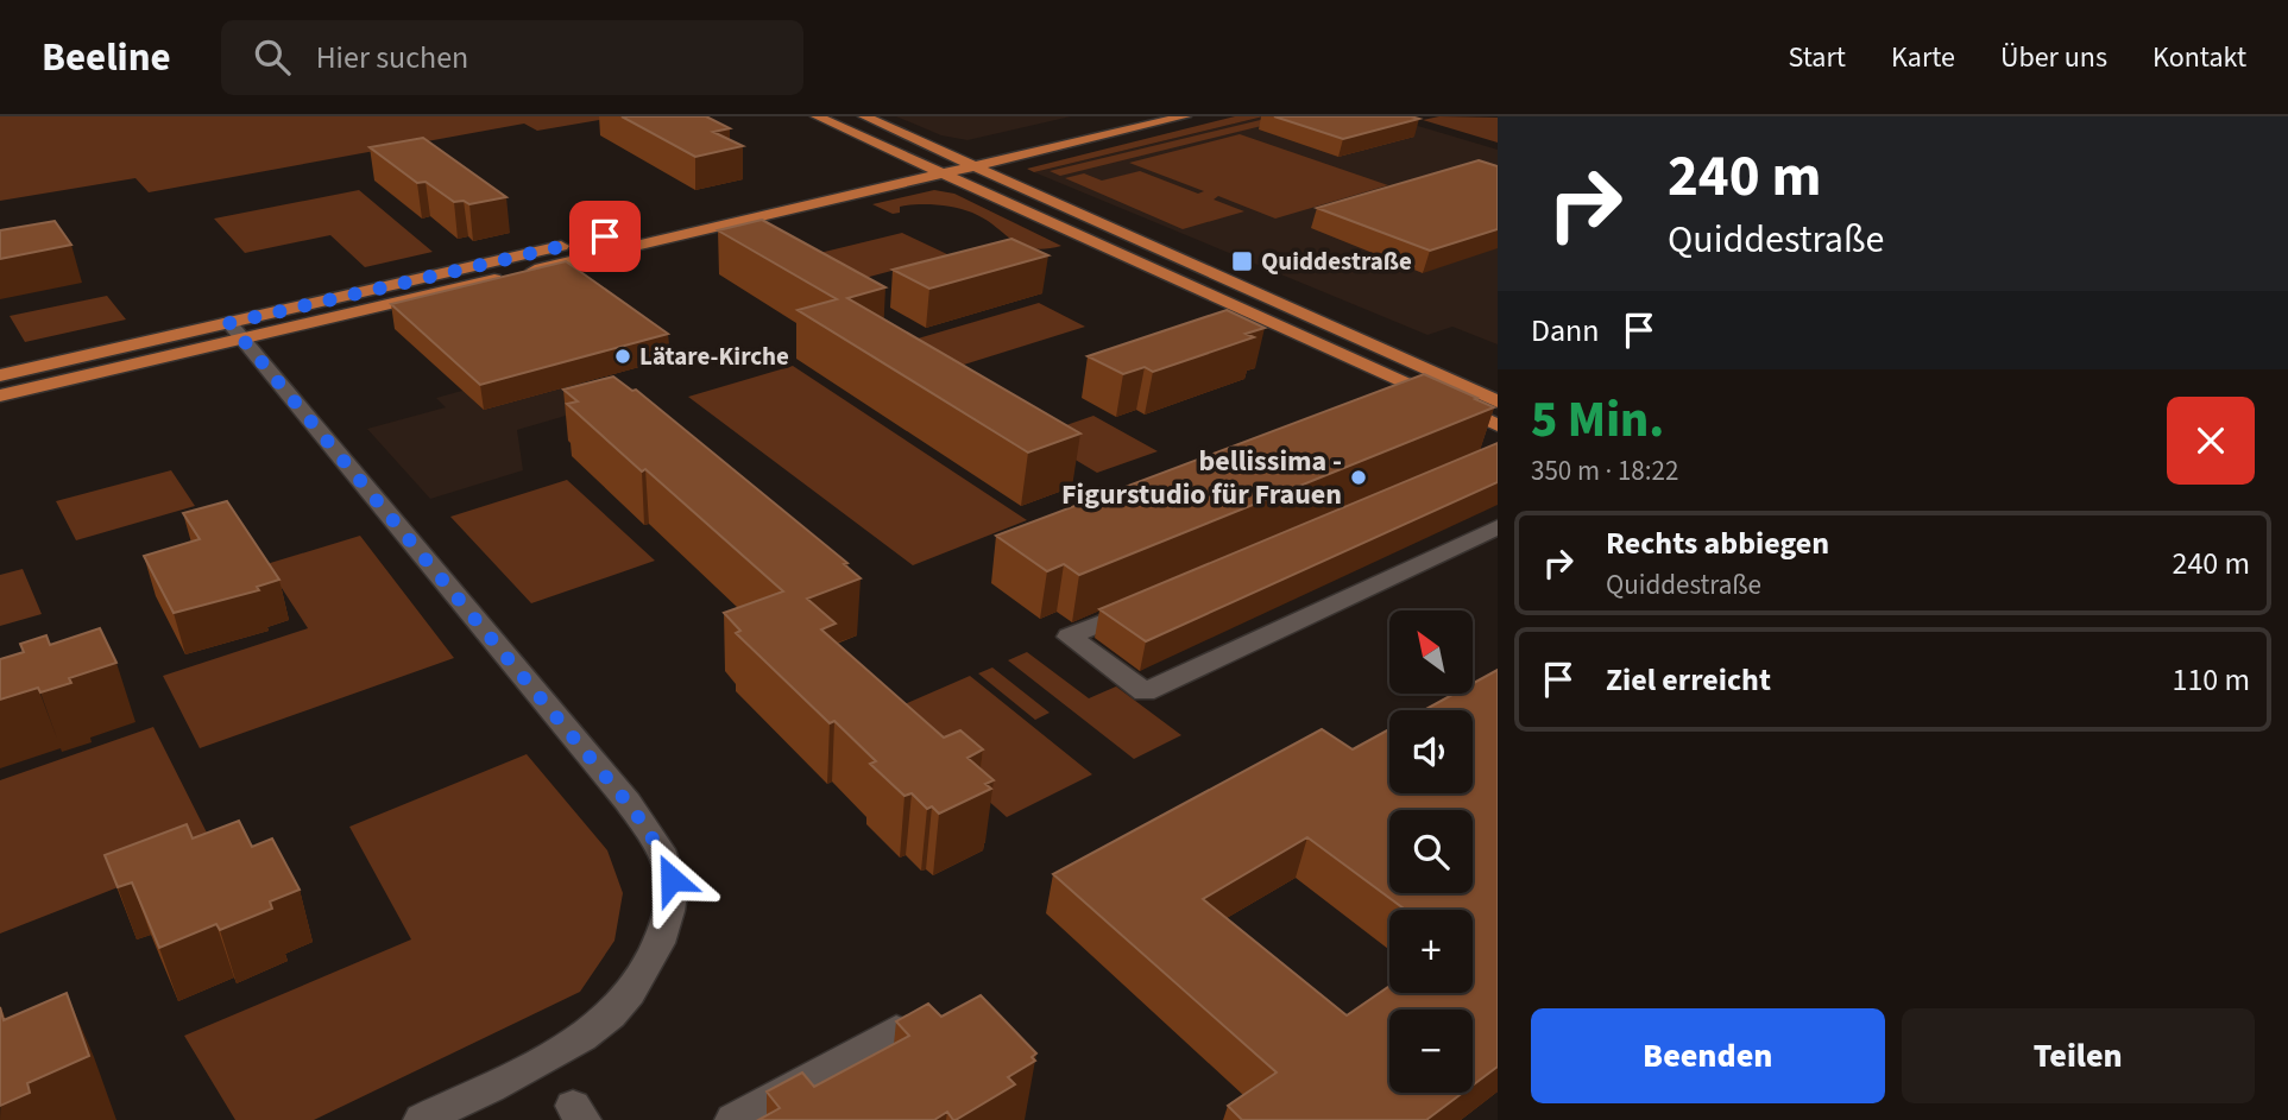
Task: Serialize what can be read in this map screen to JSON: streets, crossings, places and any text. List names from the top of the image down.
{
  "places": {
    "transit": ["Quiddestraße"],
    "other": ["Lätare-Kirche", "bellissima - Figurstudio für Frauen"]
  },
  "north": "top left",
  "page": {
    "header": "Beeline",
    "search": "Hier suchen",
    "nav": [
      "Start",
      "Karte",
      "Über uns",
      "Kontakt"
    ],
    "turn": ["240 m", "Quiddestraße"],
    "then": "Dann",
    "heading": ["5 Min.", "350 m · 18:22"],
    "list": [
      {
        "name": "Rechts abbiegen",
        "note": "Quiddestraße",
        "value": "240 m"
      },
      {
        "name": "Ziel erreicht",
        "value": "110 m"
      }
    ],
    "map_buttons": ["+", "−"],
    "buttons": ["Beenden", "Teilen"]
  }
}
